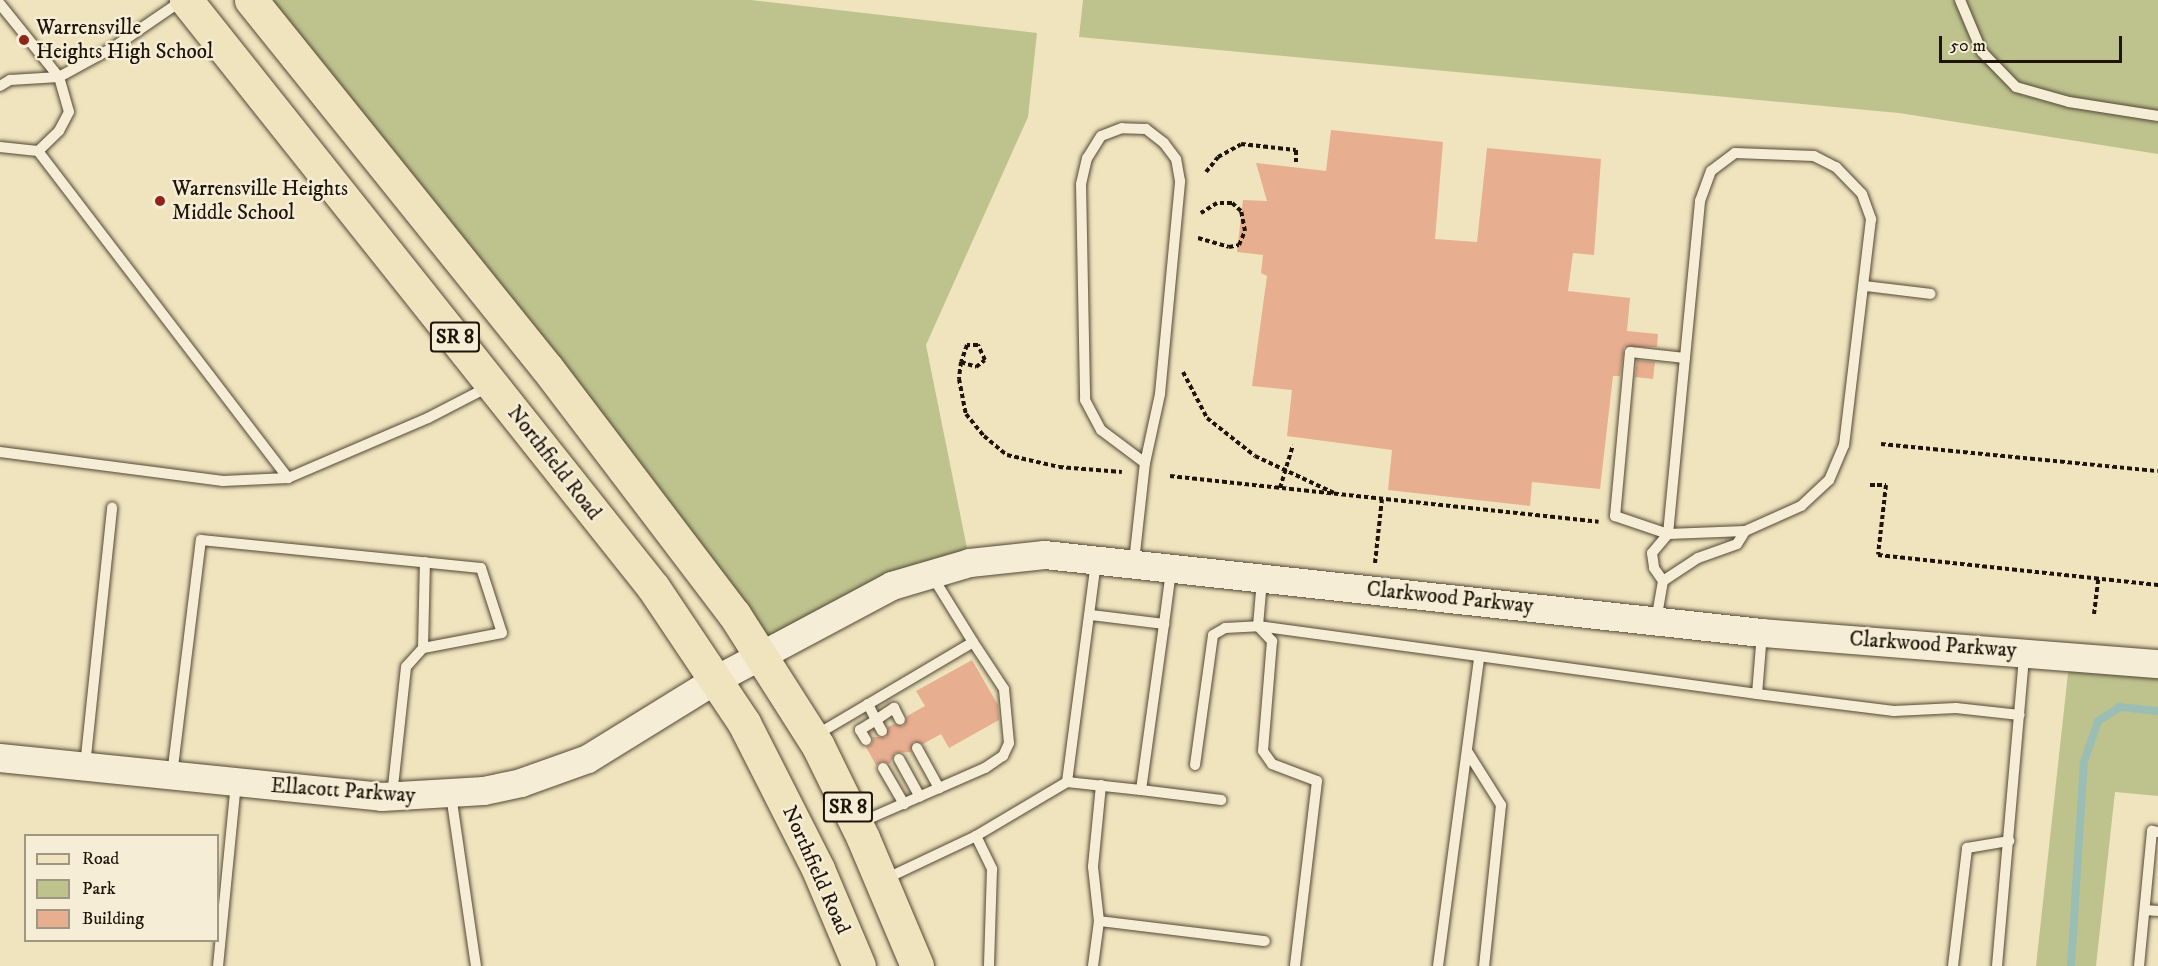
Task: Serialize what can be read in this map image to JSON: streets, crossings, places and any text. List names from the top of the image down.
{
  "streets": {
    "main road": ["SR 8", "Northfield Road"],
    "street": ["Clarkwood Parkway", "Ellacott Parkway"]
  },
  "crossings": [
    ["SR 8", "Clarkwood Parkway"],
    ["SR 8", "Ellacott Parkway"],
    ["Northfield Road", "Ellacott Parkway"],
    ["Clarkwood Parkway", "Ellacott Parkway"]
  ],
  "places": ["Warrensville Heights High School", "Warrensville Heights Middle School"],
  "legend": ["Road", "Park", "Building"],
  "scale_bar": "50 m"
}
